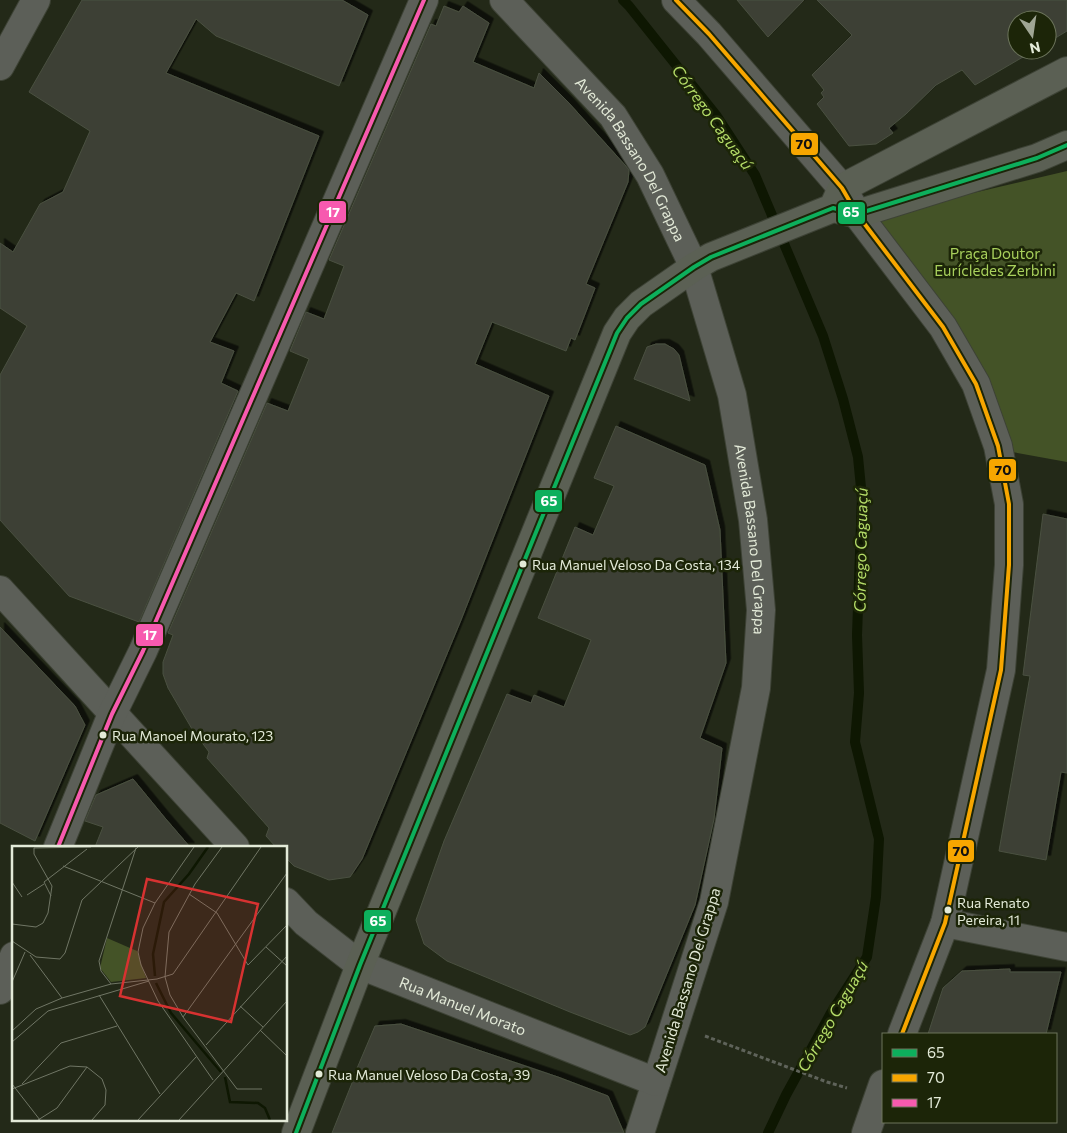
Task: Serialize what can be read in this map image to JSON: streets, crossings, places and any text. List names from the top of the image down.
{
  "streets": {
    "street": ["Avenida Bassano Del Grappa", "Rua Manuel Morato"]
  },
  "crossings": [
    ["Avenida Bassano Del Grappa", "Rua Manuel Morato"]
  ],
  "water": ["Córrego Caguaçú"],
  "parks": ["Praça Doutor Eurícledes Zerbini"],
  "places": [
    "Rua Manuel Veloso Da Costa, 134",
    "Rua Manoel Mourato, 123",
    "Rua Renato Pereira, 11",
    "Rua Manuel Veloso Da Costa, 39"
  ],
  "lines": ["transit line 70", "transit line 17", "transit line 65"],
  "legend": ["65", "70", "17"],
  "north": "bottom"
}
